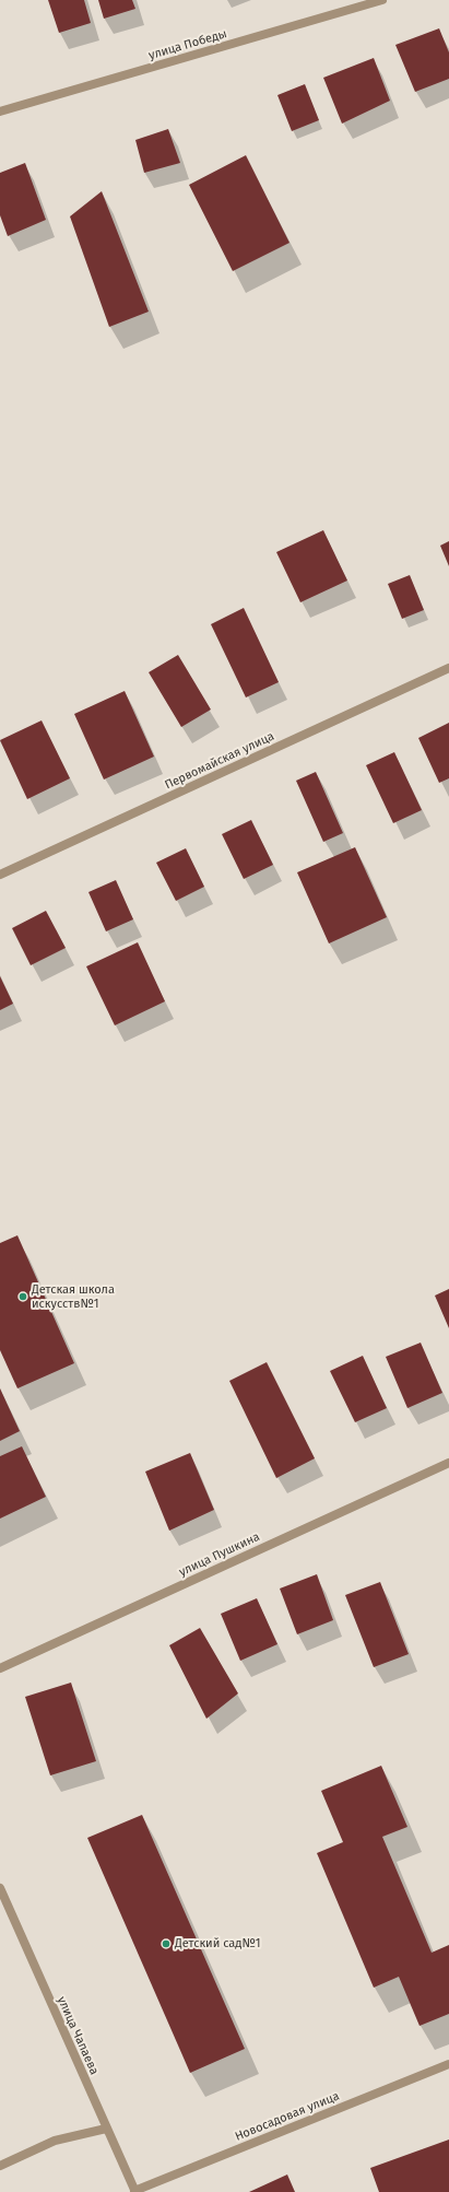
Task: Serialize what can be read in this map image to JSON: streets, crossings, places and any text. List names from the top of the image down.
{
  "streets": {
    "street": [
      "улица Победы",
      "Первомайская улица",
      "улица Пушкина",
      "улица Чапаева",
      "Новосадовая улица"
    ]
  },
  "crossings": [
    ["улица Чапаева", "Новосадовая улица"]
  ],
  "places": ["Детская школа искусств№1", "Детский сад№1"]
}
